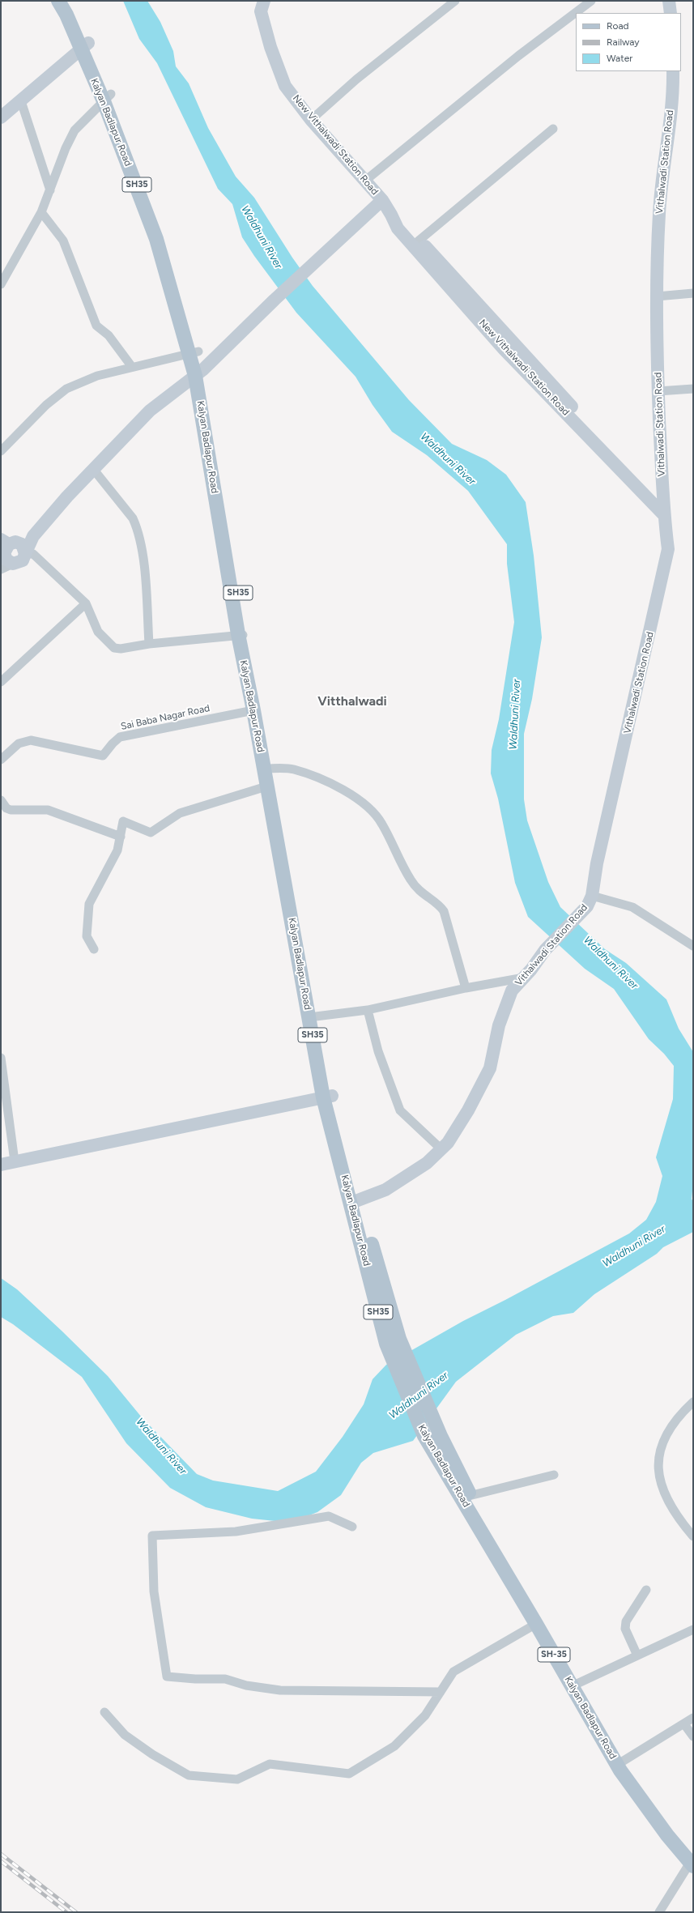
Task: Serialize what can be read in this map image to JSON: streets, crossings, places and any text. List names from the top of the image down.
{
  "streets": {
    "main road": ["Kalyan Badlapur Road", "SH35", "SH-35"],
    "street": ["New Vithalwadi Station Road", "Vithalwadi Station Road", "Sai Baba Nagar Road"]
  },
  "crossings": [
    ["Kalyan Badlapur Road", "Vithalwadi Station Road"],
    ["Kalyan Badlapur Road", "Sai Baba Nagar Road"],
    ["New Vithalwadi Station Road", "Vithalwadi Station Road"]
  ],
  "districts": ["Vitthalwadi"],
  "water": ["Waldhuni River"],
  "legend": ["Road", "Railway", "Water"]
}
